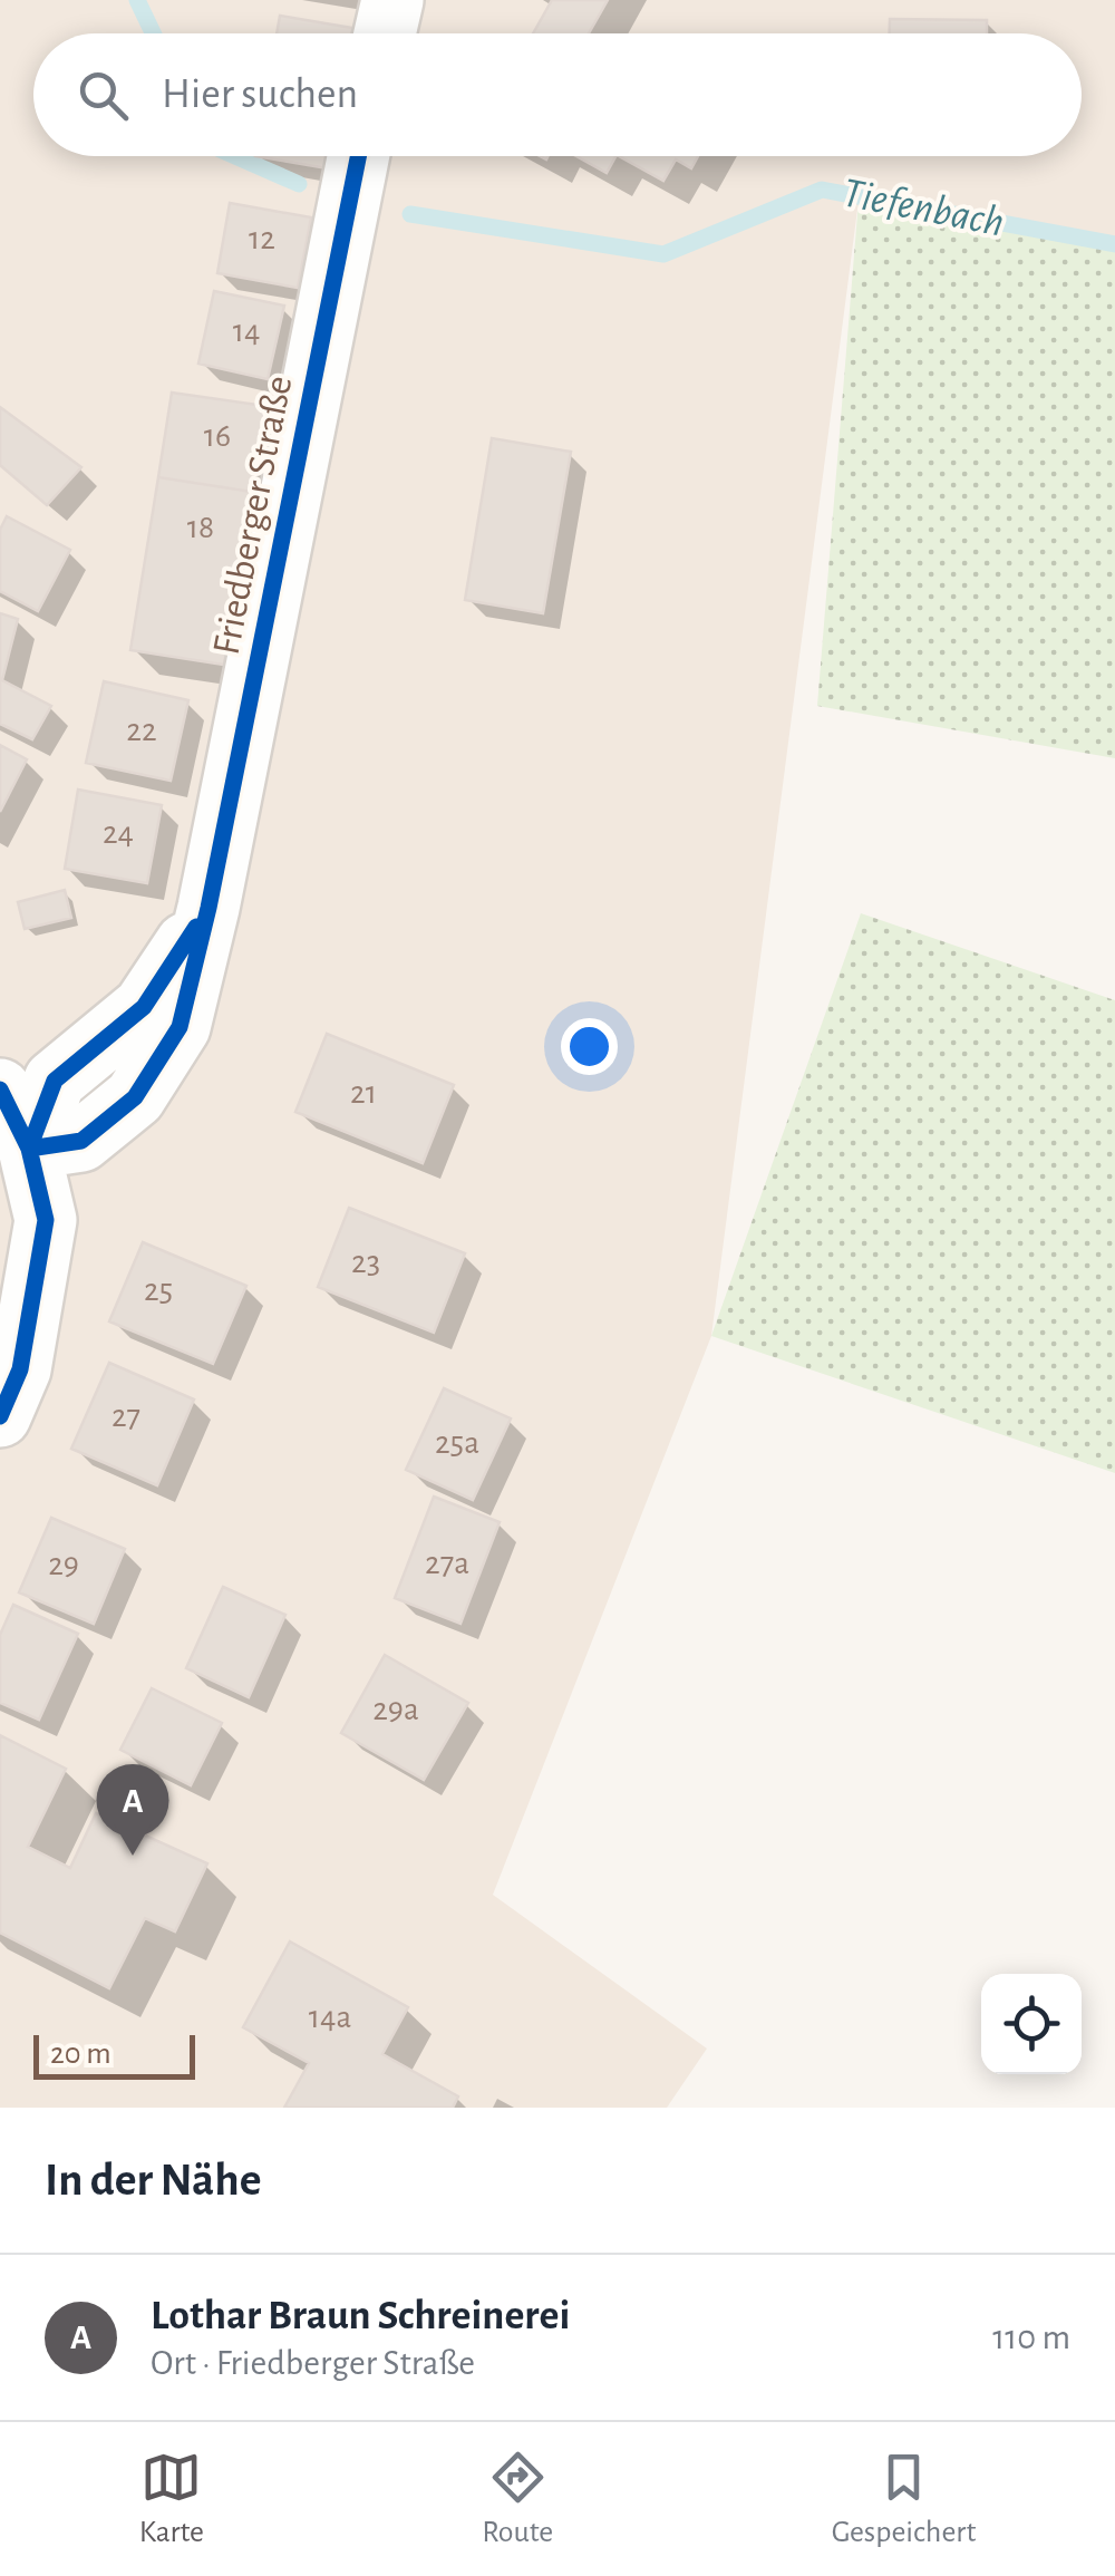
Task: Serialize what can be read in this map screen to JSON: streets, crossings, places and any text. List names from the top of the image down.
{
  "streets": {
    "street": ["Friedberger Straße"]
  },
  "water": ["Tiefenbach"],
  "house_numbers": [
    "12",
    "14",
    "16",
    "18",
    "22",
    "24",
    "21",
    "23",
    "25",
    "27",
    "25a",
    "27a",
    "29",
    "29a",
    "14a"
  ],
  "scale_bar": "20 m",
  "page": {
    "search": "Hier suchen",
    "pins": "A",
    "scale": "20 m",
    "heading": "In der Nähe",
    "list": [
      {
        "mark": "A",
        "name": "Lothar Braun Schreinerei",
        "note": "Ort · Friedberger Straße",
        "value": "110 m"
      }
    ],
    "nav": ["Karte", "Route", "Gespeichert"]
  }
}
